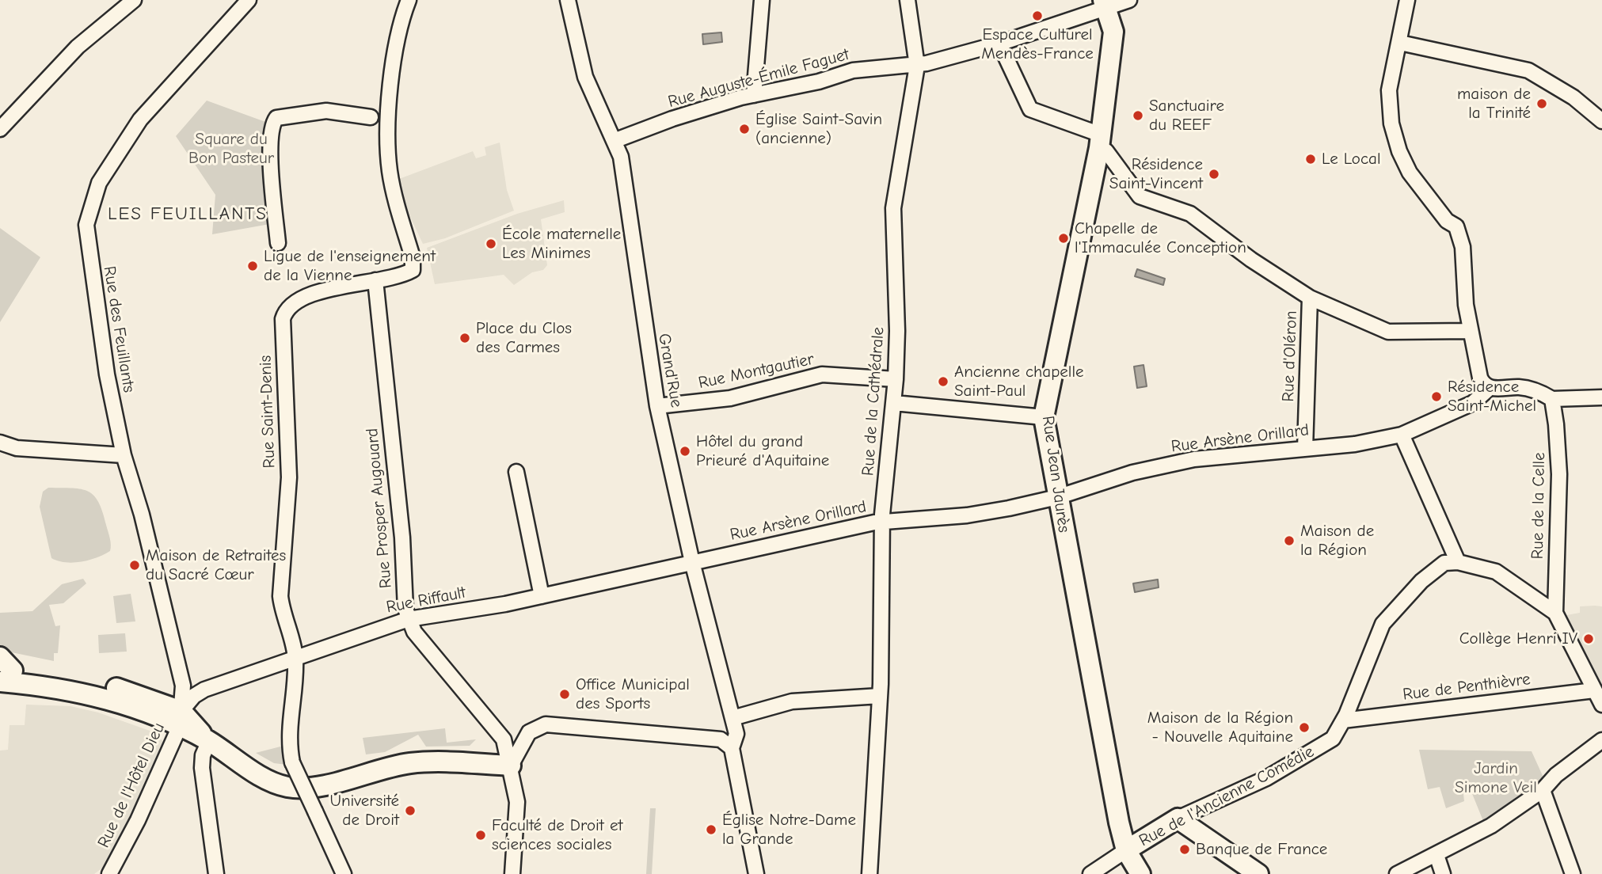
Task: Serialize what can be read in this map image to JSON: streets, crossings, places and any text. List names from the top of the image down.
{
  "streets": {
    "street": [
      "Rue Auguste-Émile Faguet",
      "Rue des Feuillants",
      "Rue d'Oléron",
      "Grand'Rue",
      "Rue Montgautier",
      "Rue de la Cathédrale",
      "Rue Saint-Denis",
      "Rue Arsène Orillard",
      "Rue Jean Jaurès",
      "Rue de la Celle",
      "Rue Prosper Augouard",
      "Rue Riffault",
      "Rue de Penthièvre",
      "Rue de l'Hôtel Dieu",
      "Rue de l'Ancienne Comédie"
    ]
  },
  "crossings": [
    ["Rue Auguste-Émile Faguet", "Grand'Rue"],
    ["Rue Auguste-Émile Faguet", "Rue de la Cathédrale"],
    ["Rue Auguste-Émile Faguet", "Rue Jean Jaurès"],
    ["Rue des Feuillants", "Rue Riffault"],
    ["Rue des Feuillants", "Rue de l'Hôtel Dieu"],
    ["Rue d'Oléron", "Rue Arsène Orillard"],
    ["Grand'Rue", "Rue Montgautier"],
    ["Grand'Rue", "Rue Arsène Orillard"],
    ["Grand'Rue", "Rue Riffault"],
    ["Rue Montgautier", "Rue de la Cathédrale"],
    ["Rue de la Cathédrale", "Rue Arsène Orillard"],
    ["Rue Saint-Denis", "Rue Prosper Augouard"],
    ["Rue Saint-Denis", "Rue Riffault"],
    ["Rue Arsène Orillard", "Rue Jean Jaurès"],
    ["Rue Arsène Orillard", "Rue Riffault"],
    ["Rue Jean Jaurès", "Rue de l'Ancienne Comédie"],
    ["Rue Prosper Augouard", "Rue Riffault"],
    ["Rue Riffault", "Rue de l'Hôtel Dieu"],
    ["Rue de Penthièvre", "Rue de l'Ancienne Comédie"]
  ],
  "districts": ["LES FEUILLANTS"],
  "parks": ["Square du Bon Pasteur", "Jardin Simone Veil"],
  "places": [
    "Espace Culturel Mendès-France",
    "maison de la Trinité",
    "Sanctuaire du REEF",
    "Église Saint-Savin (ancienne)",
    "Le Local",
    "Résidence Saint-Vincent",
    "Chapelle de l'Immaculée Conception",
    "École maternelle Les Minimes",
    "Ligue de l'enseignement de la Vienne",
    "Place du Clos des Carmes",
    "Ancienne chapelle Saint-Paul",
    "Résidence Saint-Michel",
    "Hôtel du grand Prieuré d'Aquitaine",
    "Maison de la Région",
    "Maison de Retraites du Sacré Cœur",
    "Collège Henri IV",
    "Office Municipal des Sports",
    "Maison de la Région - Nouvelle Aquitaine",
    "Université de Droit",
    "Église Notre-Dame la Grande",
    "Faculté de Droit et sciences sociales",
    "Banque de France"
  ]
}
